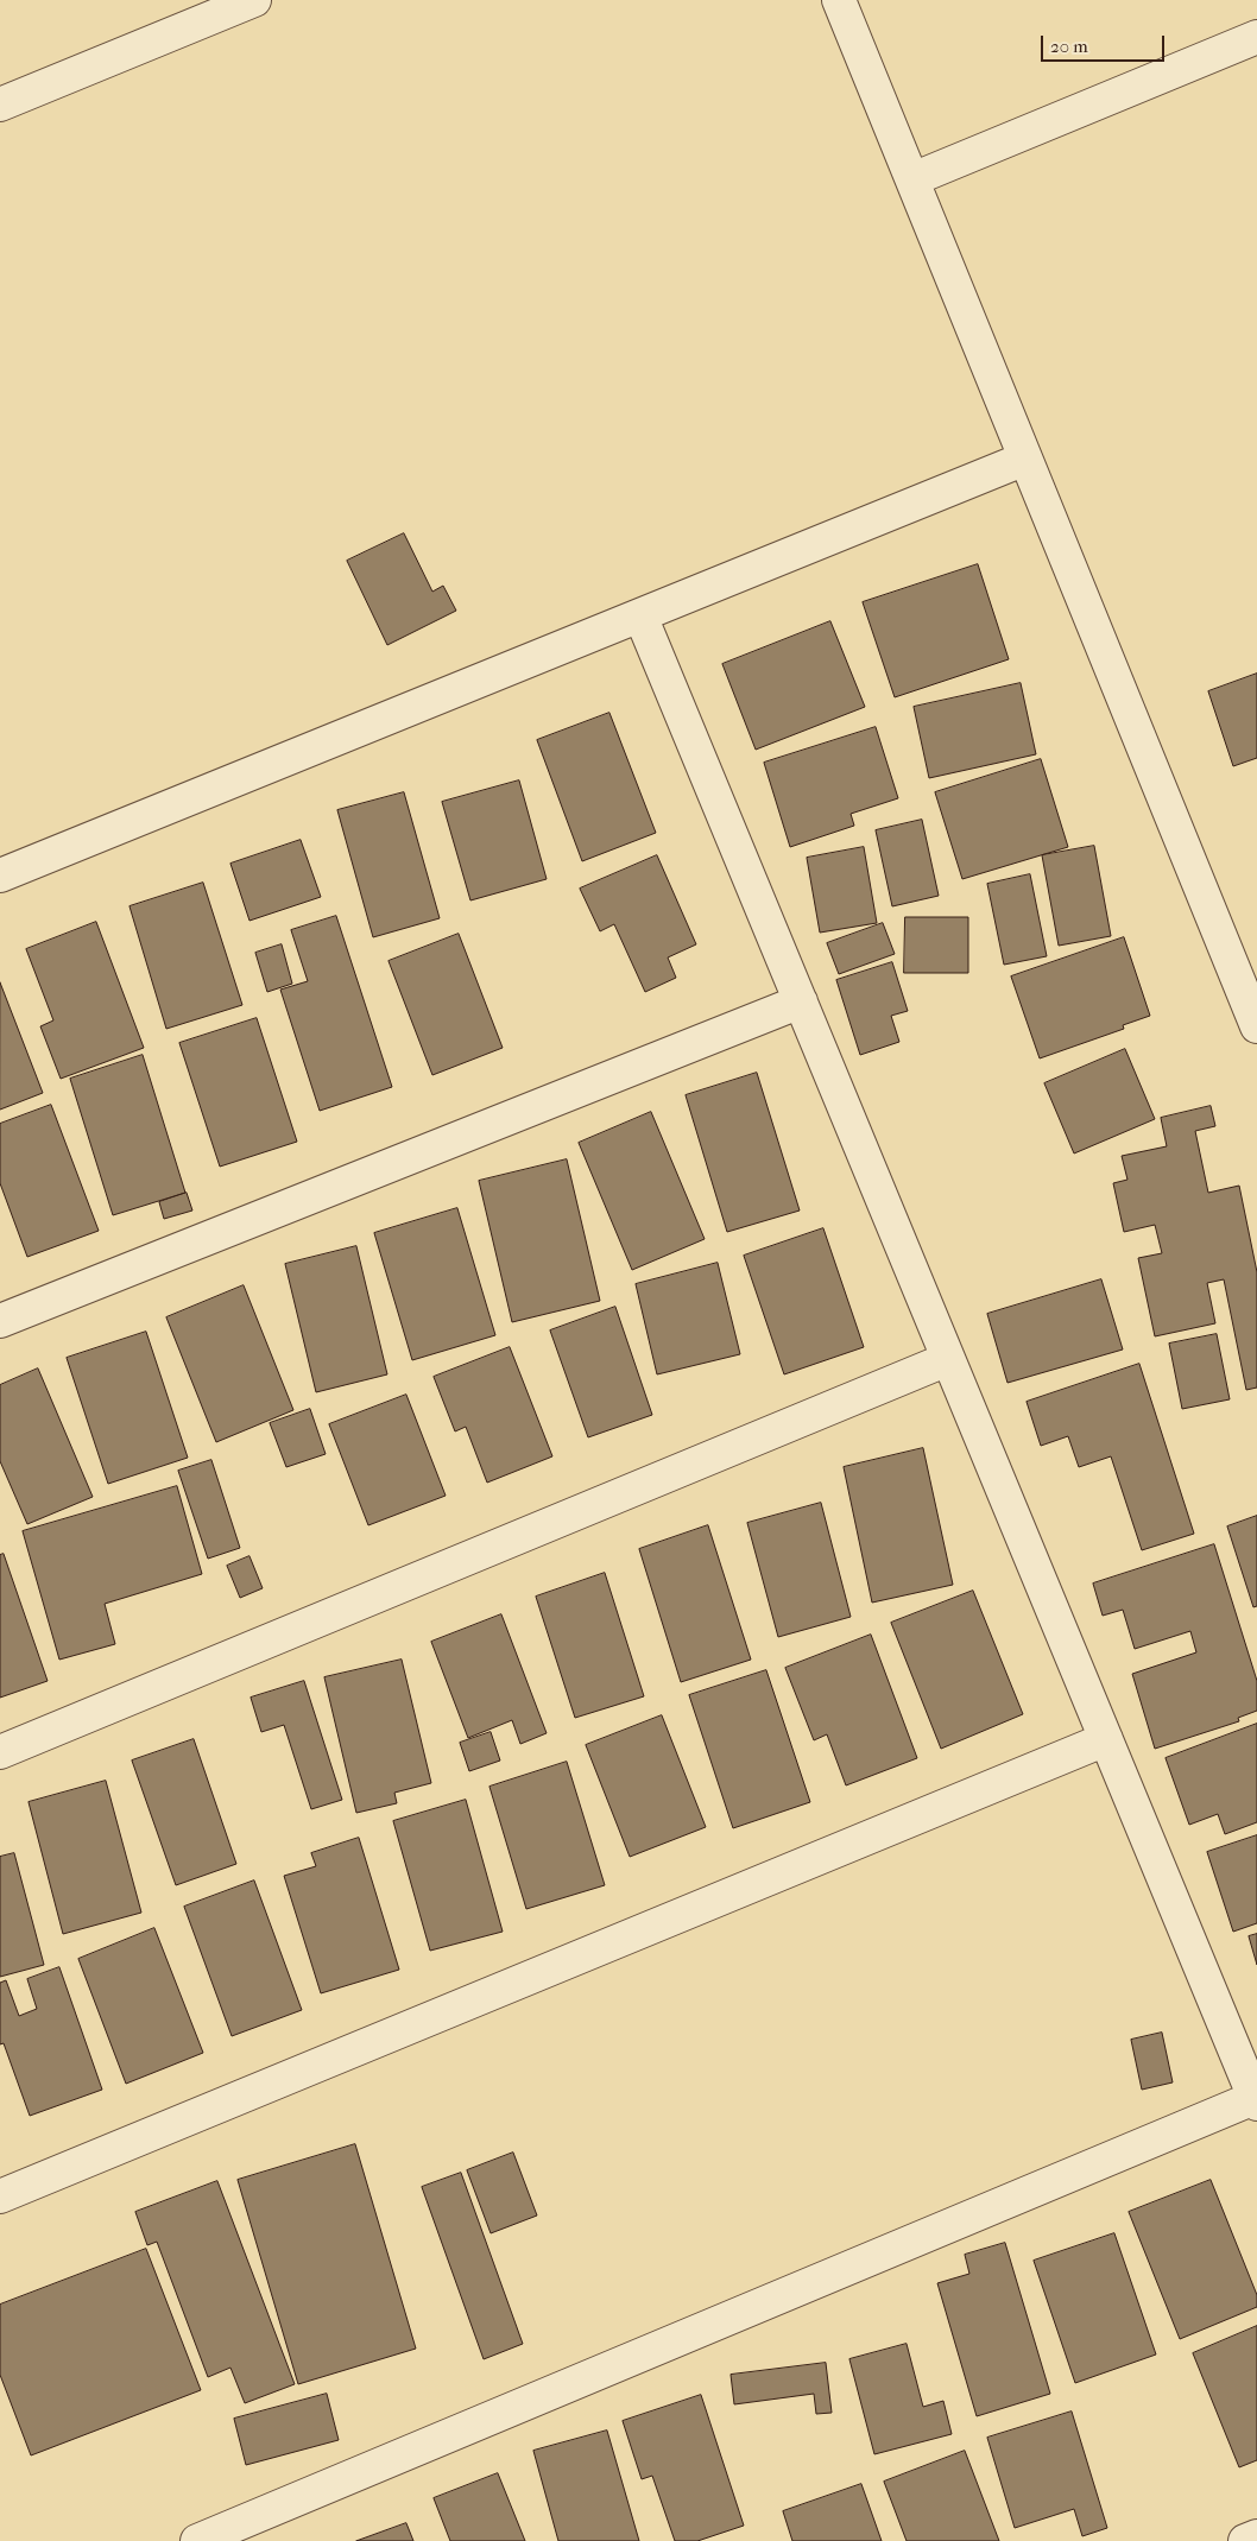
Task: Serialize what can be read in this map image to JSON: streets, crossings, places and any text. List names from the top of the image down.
{
  "scale_bar": "20 m"
}
